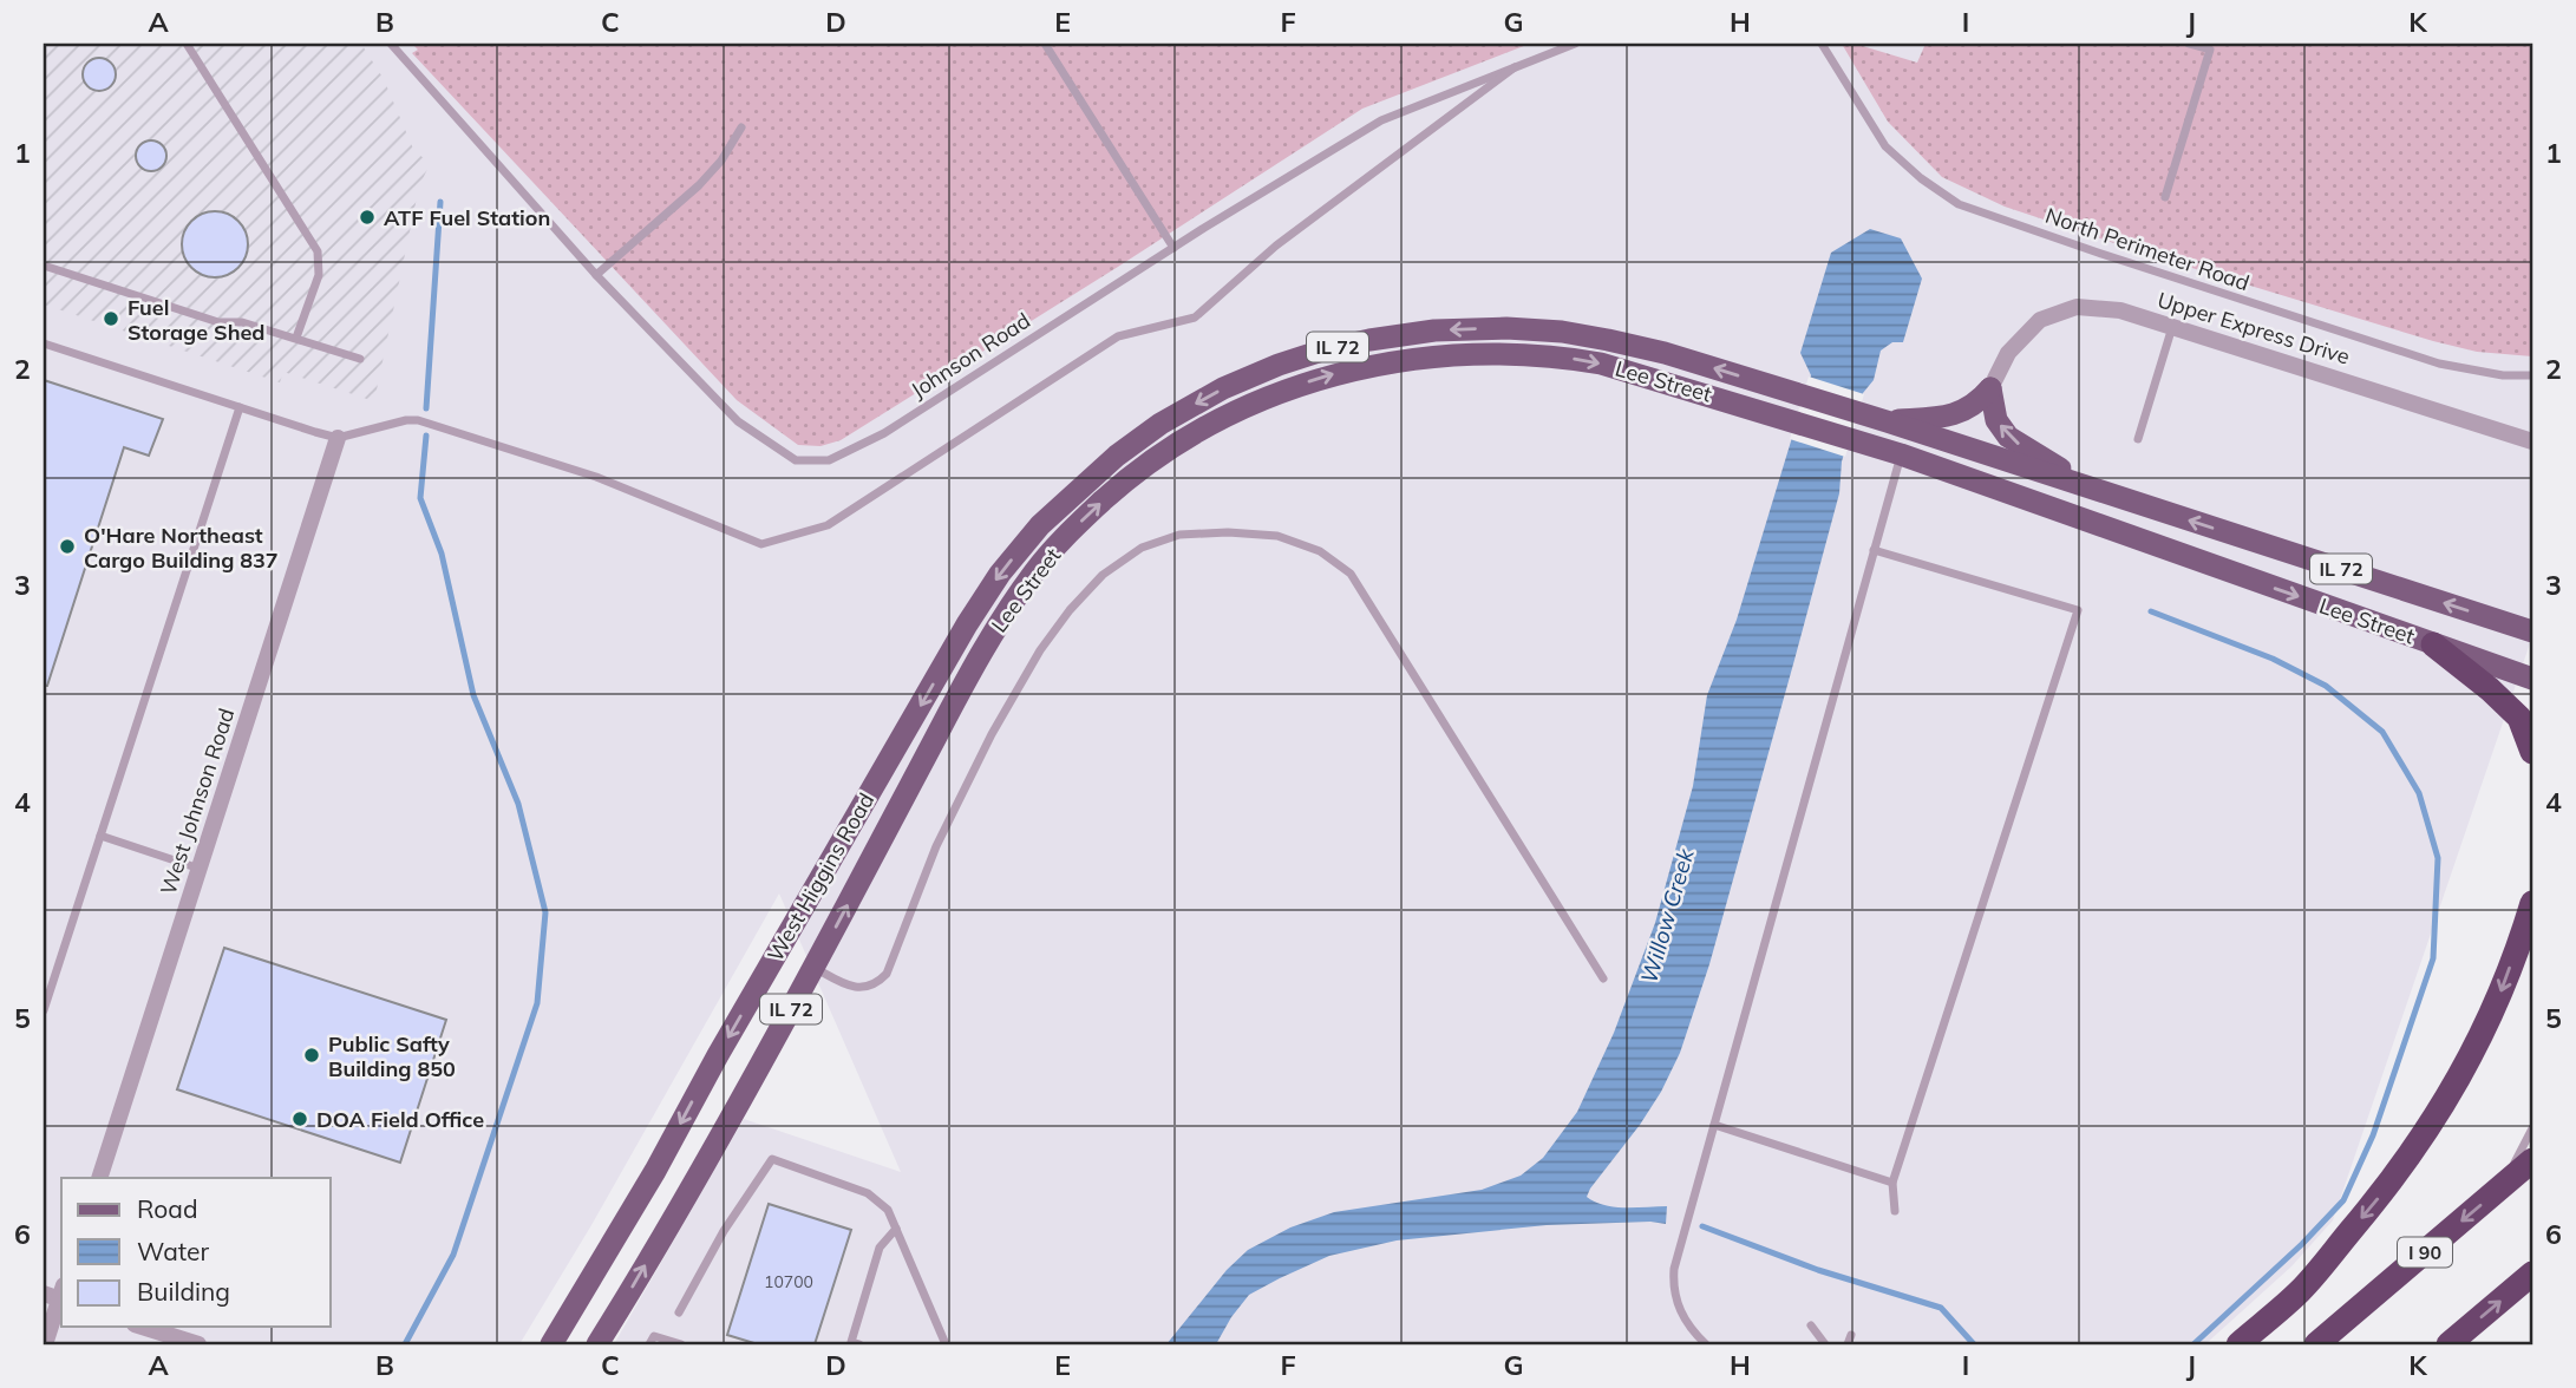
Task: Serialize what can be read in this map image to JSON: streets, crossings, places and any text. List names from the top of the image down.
{
  "streets": {
    "highway": ["I 90"],
    "main road": ["IL 72", "Lee Street", "West Higgins Road"],
    "street": ["Upper Express Drive", "West Johnson Road"],
    "lane": ["North Perimeter Road", "Johnson Road"]
  },
  "crossings": [
    ["IL 72", "Lee Street"],
    ["Lee Street", "West Higgins Road"]
  ],
  "water": ["Willow Creek"],
  "places": [
    "ATF Fuel Station",
    "Fuel Storage Shed",
    "O'Hare Northeast Cargo Building 837",
    "Public Safty Building 850",
    "DOA Field Office"
  ],
  "house_numbers": ["10700"],
  "legend": ["Road", "Water", "Building"],
  "grid": {
    "columns": [
      "A",
      "B",
      "C",
      "D",
      "E",
      "F",
      "G",
      "H",
      "I",
      "J",
      "K"
    ],
    "rows": [
      "1",
      "2",
      "3",
      "4",
      "5",
      "6"
    ]
  }
}
